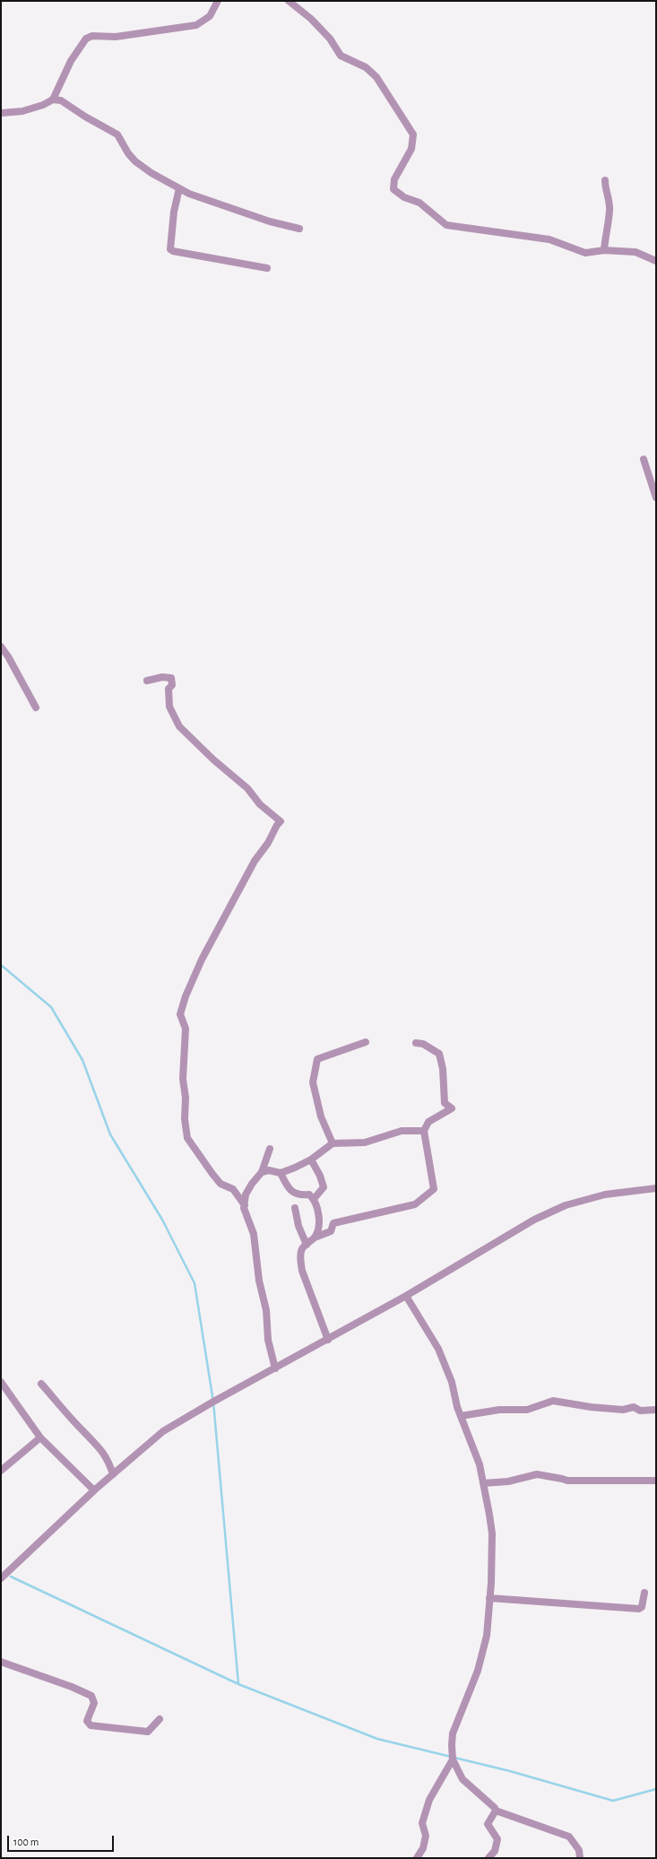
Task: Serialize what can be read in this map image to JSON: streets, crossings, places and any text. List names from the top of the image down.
{
  "scale_bar": "100 m"
}
